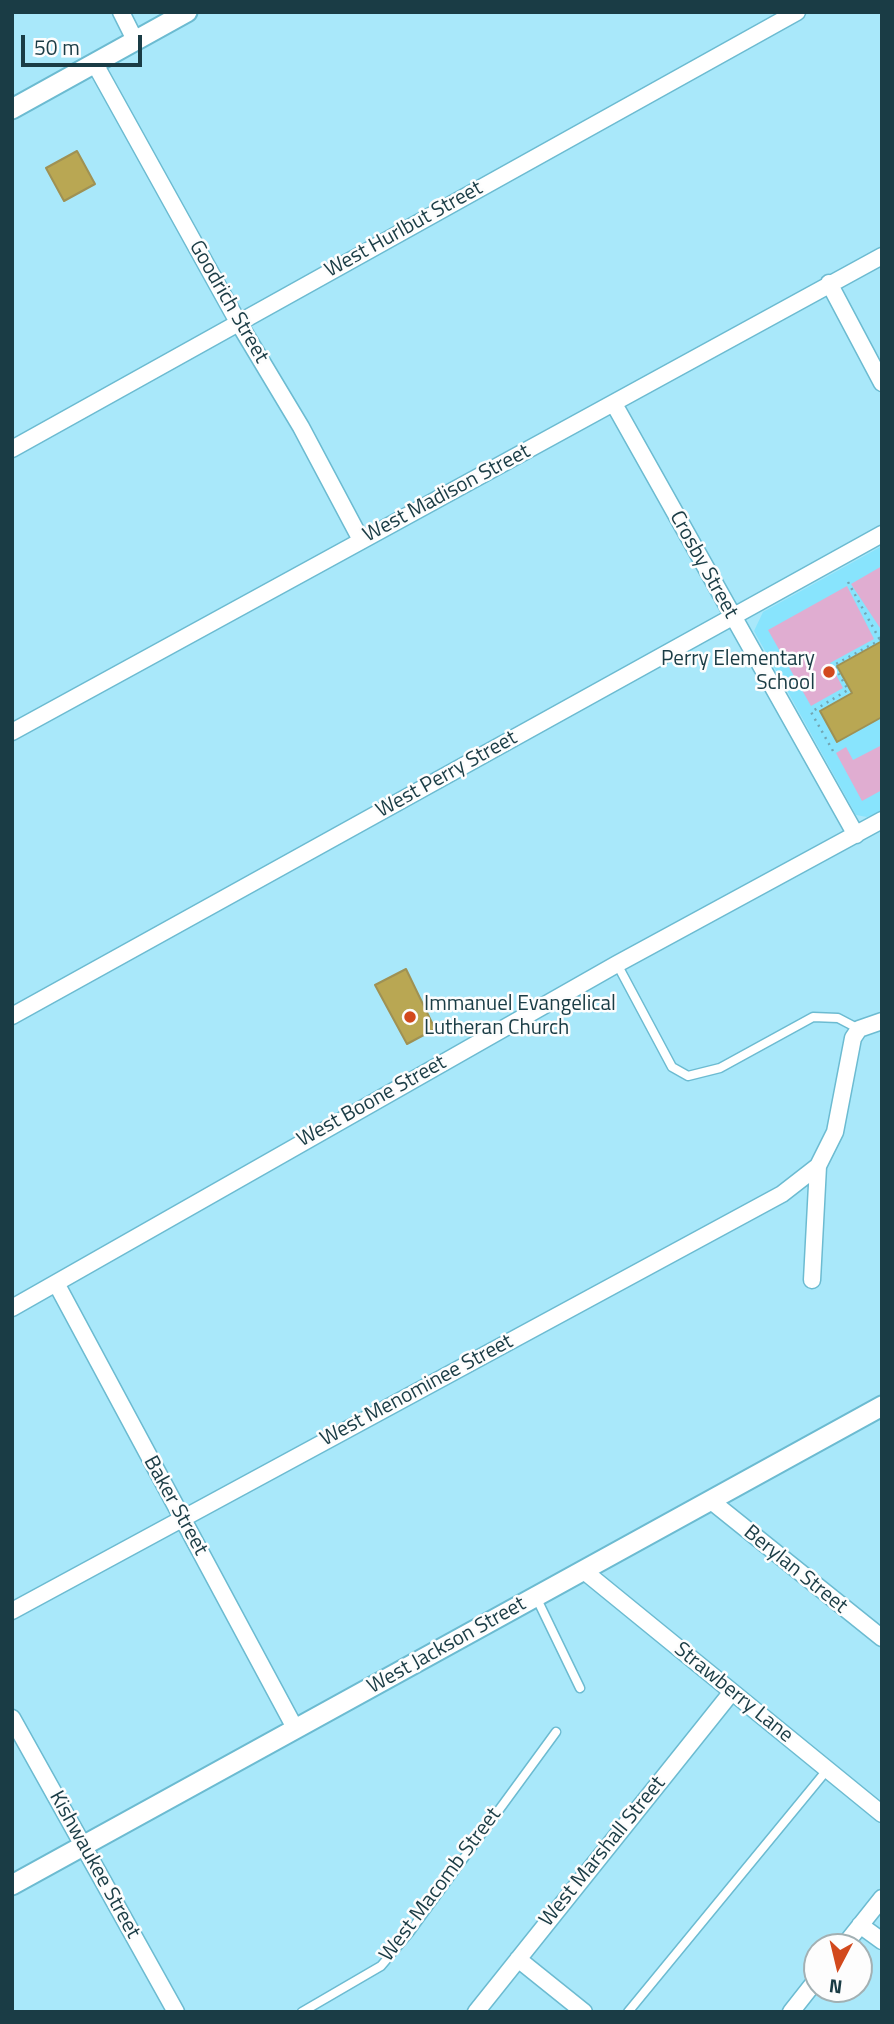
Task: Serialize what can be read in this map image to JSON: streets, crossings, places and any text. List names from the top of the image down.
{
  "streets": {
    "street": [
      "West Hurlbut Street",
      "Goodrich Street",
      "West Madison Street",
      "Crosby Street",
      "West Perry Street",
      "West Boone Street",
      "West Menominee Street",
      "Baker Street",
      "Berylan Street",
      "West Jackson Street",
      "Strawberry Lane",
      "West Marshall Street",
      "Kishwaukee Street"
    ],
    "lane": ["West Macomb Street"]
  },
  "crossings": [
    ["West Hurlbut Street", "Goodrich Street"],
    ["Goodrich Street", "West Madison Street"],
    ["West Madison Street", "Crosby Street"],
    ["Crosby Street", "West Perry Street"],
    ["Crosby Street", "West Boone Street"],
    ["West Boone Street", "Baker Street"],
    ["West Menominee Street", "Baker Street"],
    ["Baker Street", "West Jackson Street"],
    ["Berylan Street", "West Jackson Street"],
    ["West Jackson Street", "Strawberry Lane"],
    ["West Jackson Street", "Kishwaukee Street"],
    ["Strawberry Lane", "West Marshall Street"]
  ],
  "places": ["Perry Elementary School", "Immanuel Evangelical Lutheran Church"],
  "scale_bar": "50 m",
  "north": "bottom"
}
